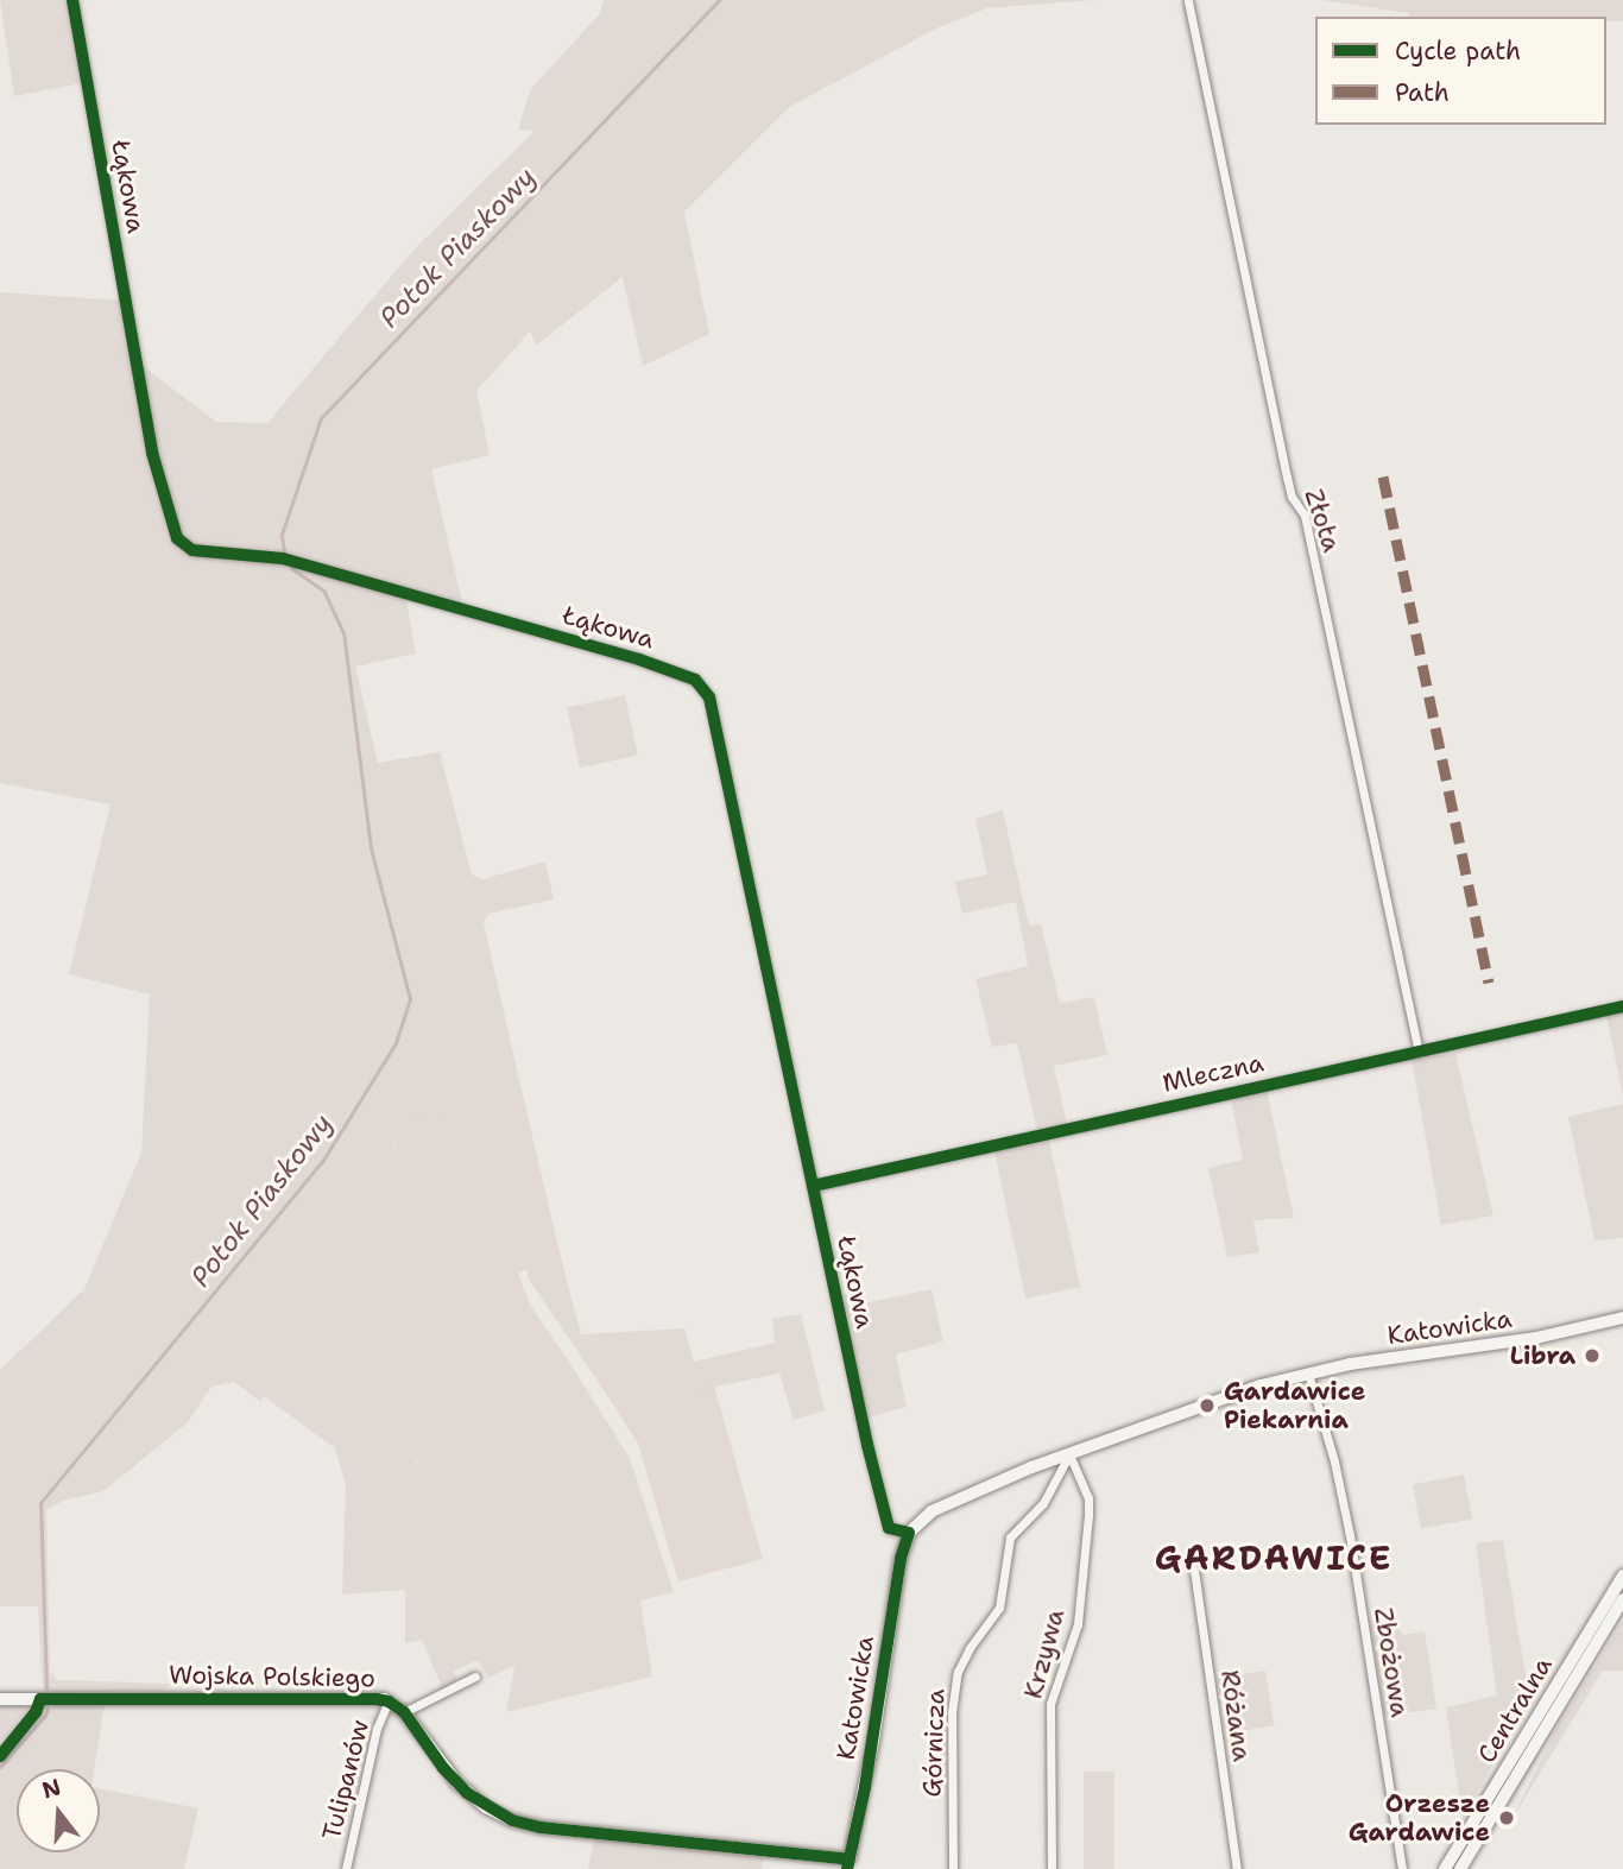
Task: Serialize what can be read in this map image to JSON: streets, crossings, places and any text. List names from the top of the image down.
{
  "streets": {
    "main road": ["Centralna"],
    "street": [
      "Łąkowa",
      "Złota",
      "Mleczna",
      "Katowicka",
      "Krzywa",
      "Zbożowa",
      "Wojska Polskiego",
      "Różana",
      "Górnicza",
      "Tulipanów"
    ]
  },
  "crossings": [
    ["Łąkowa", "Mleczna"],
    ["Łąkowa", "Katowicka"],
    ["Złota", "Mleczna"],
    ["Katowicka", "Krzywa"],
    ["Katowicka", "Zbożowa"],
    ["Katowicka", "Wojska Polskiego"],
    ["Katowicka", "Górnicza"],
    ["Krzywa", "Górnicza"],
    ["Wojska Polskiego", "Tulipanów"]
  ],
  "districts": ["GARDAWICE"],
  "water": ["Potok Piaskowy"],
  "places": ["Libra", "Gardawice Piekarnia", "Orzesze Gardawice"],
  "legend": ["Cycle path", "Path"],
  "north": "top"
}
